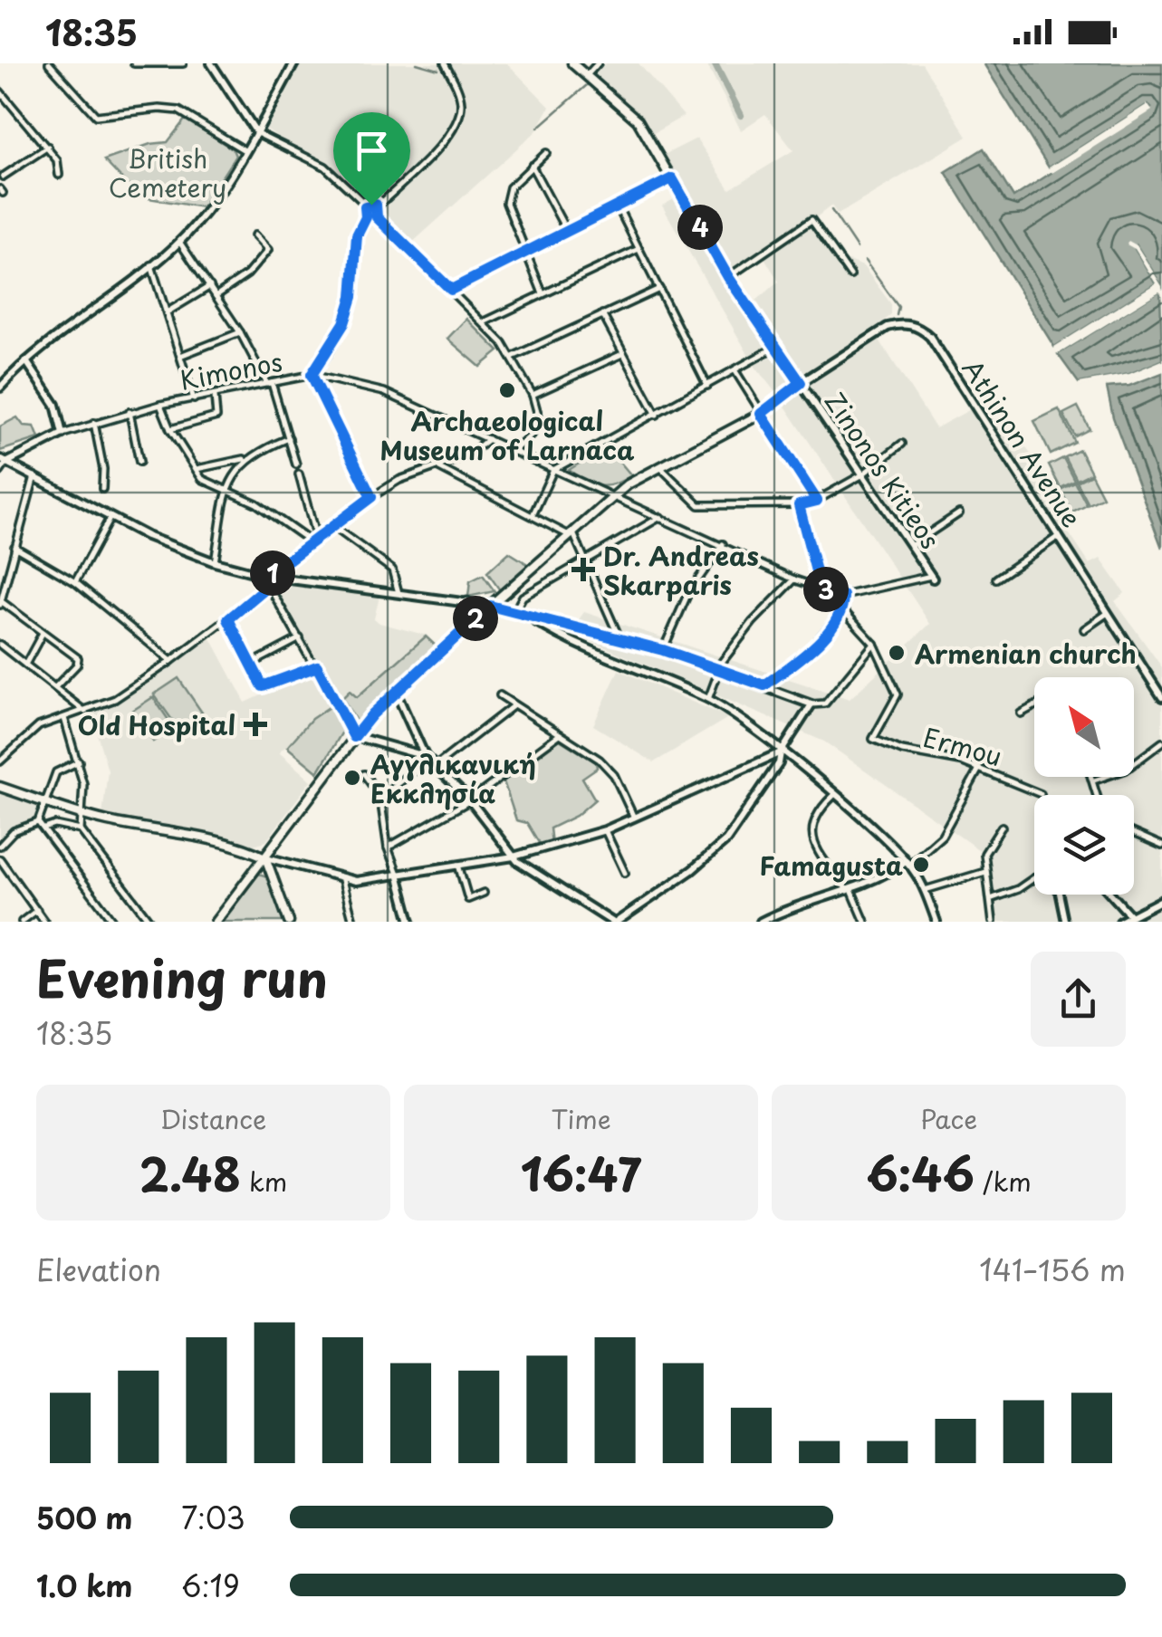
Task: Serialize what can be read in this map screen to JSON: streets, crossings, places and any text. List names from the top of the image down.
{
  "streets": {
    "street": [
      "Kimonos",
      "Athinon Avenue",
      "Zinonos Kitieos",
      "Ermou"
    ]
  },
  "crossings": [
    ["Athinon Avenue", "Zinonos Kitieos"]
  ],
  "parks": ["British Cemetery"],
  "places": {
    "other": [
      "Archaeological Museum of Larnaca",
      "Armenian church",
      "Αγγλικανική Εκκλησία",
      "Famagusta"
    ],
    "health": ["Dr. Andreas Skarparis", "Old Hospital"]
  },
  "north": "top left",
  "page": {
    "status": "18:35",
    "pins": [
      "4",
      "1",
      "3",
      "2"
    ],
    "heading": ["Evening run", "18:35"],
    "stats": [
      ["Distance", "2.48 km"],
      ["Time", "16:47"],
      ["Pace", "6:46 /km"]
    ],
    "chart": ["Elevation", "141–156 m"],
    "list": [
      {
        "name": "500 m",
        "note": "7:03"
      },
      {
        "name": "1.0 km",
        "note": "6:19"
      }
    ]
  }
}
